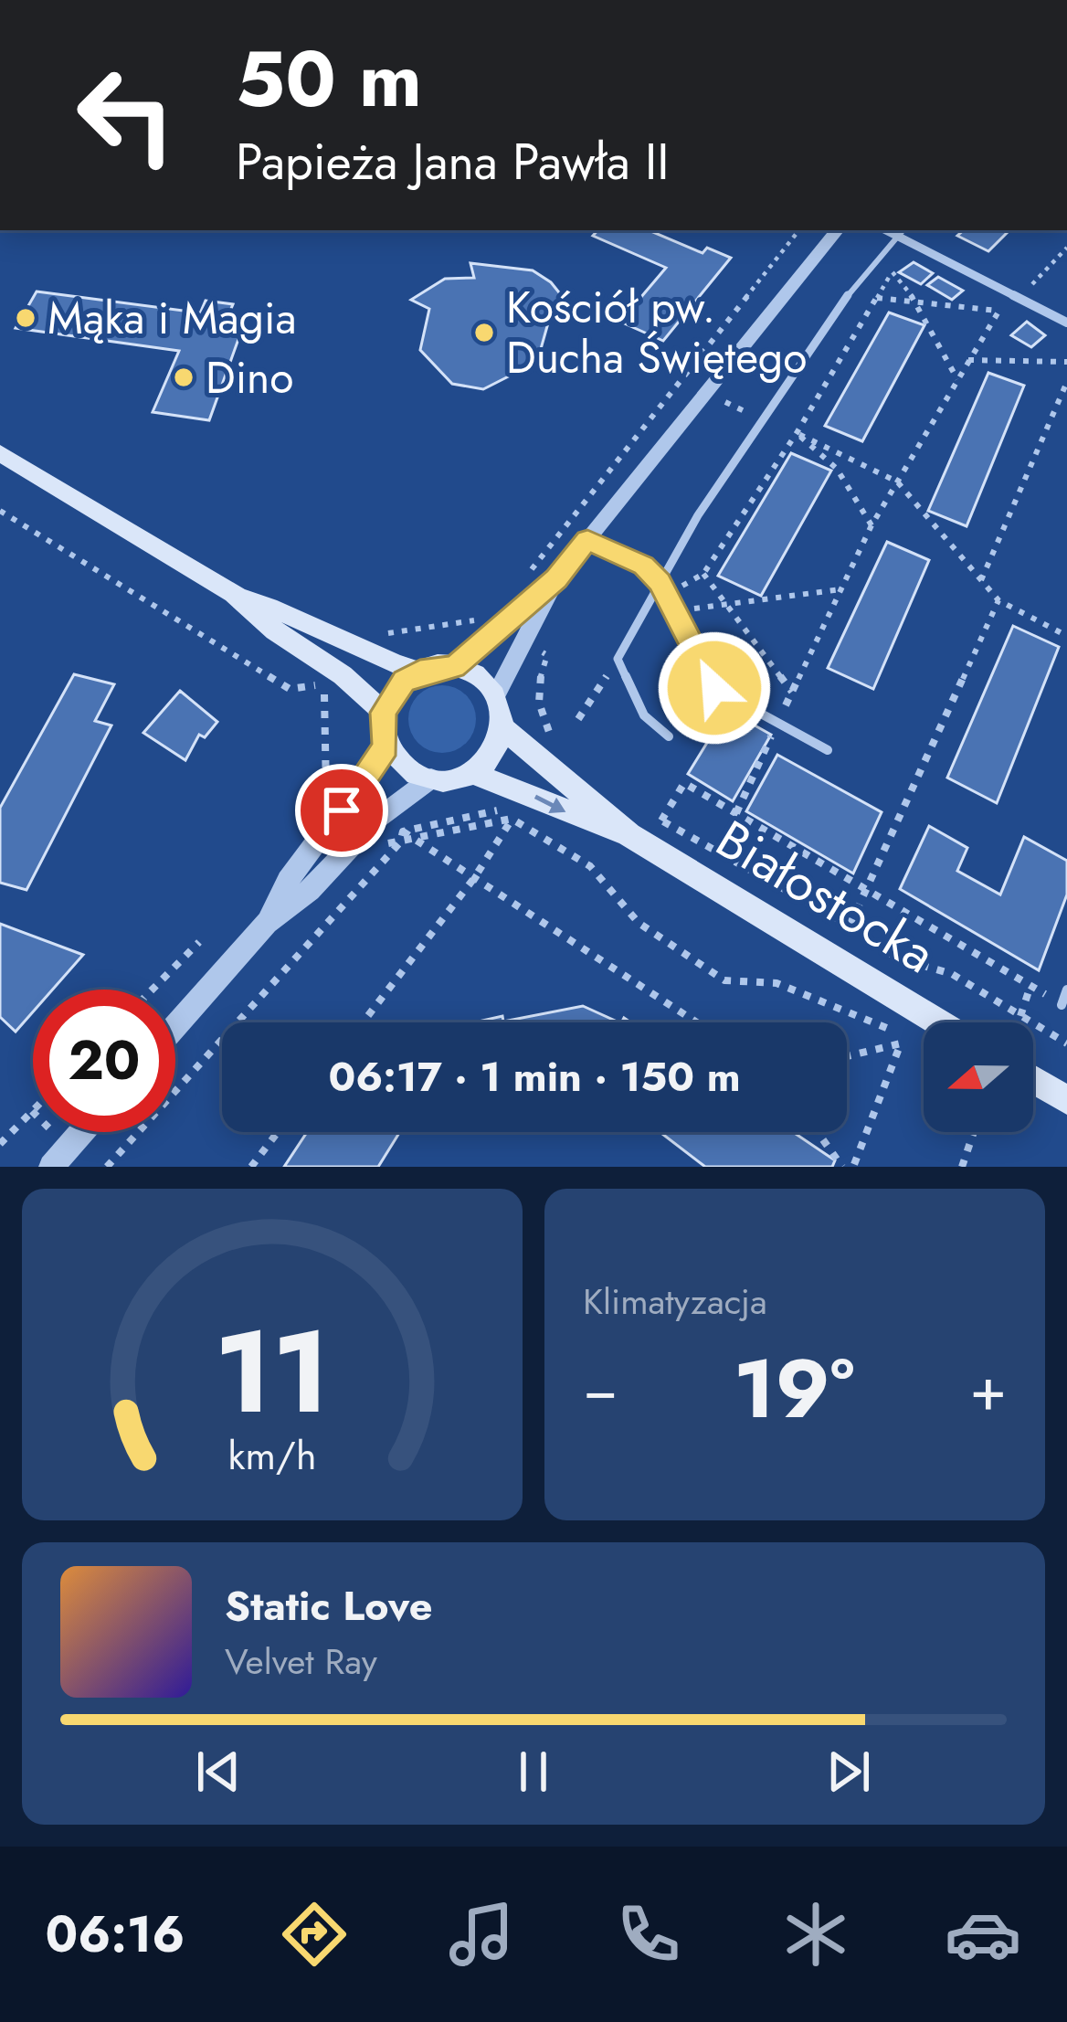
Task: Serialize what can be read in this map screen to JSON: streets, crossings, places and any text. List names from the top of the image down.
{
  "streets": {
    "main road": ["Białostocka"]
  },
  "places": ["Mąka i Magia", "Kościół pw. Ducha Świętego", "Dino"],
  "north": "left",
  "page": {
    "turn": ["50 m", "Papieża Jana Pawła II"],
    "limit": "20",
    "trip": "06:17 · 1 min · 150 m",
    "tile": "Klimatyzacja",
    "heat": ["−", "19°", "+"],
    "song": ["Static Love", "Velvet Ray"],
    "tabs": "06:16",
    "gauge": ["11", "km/h"]
  }
}
